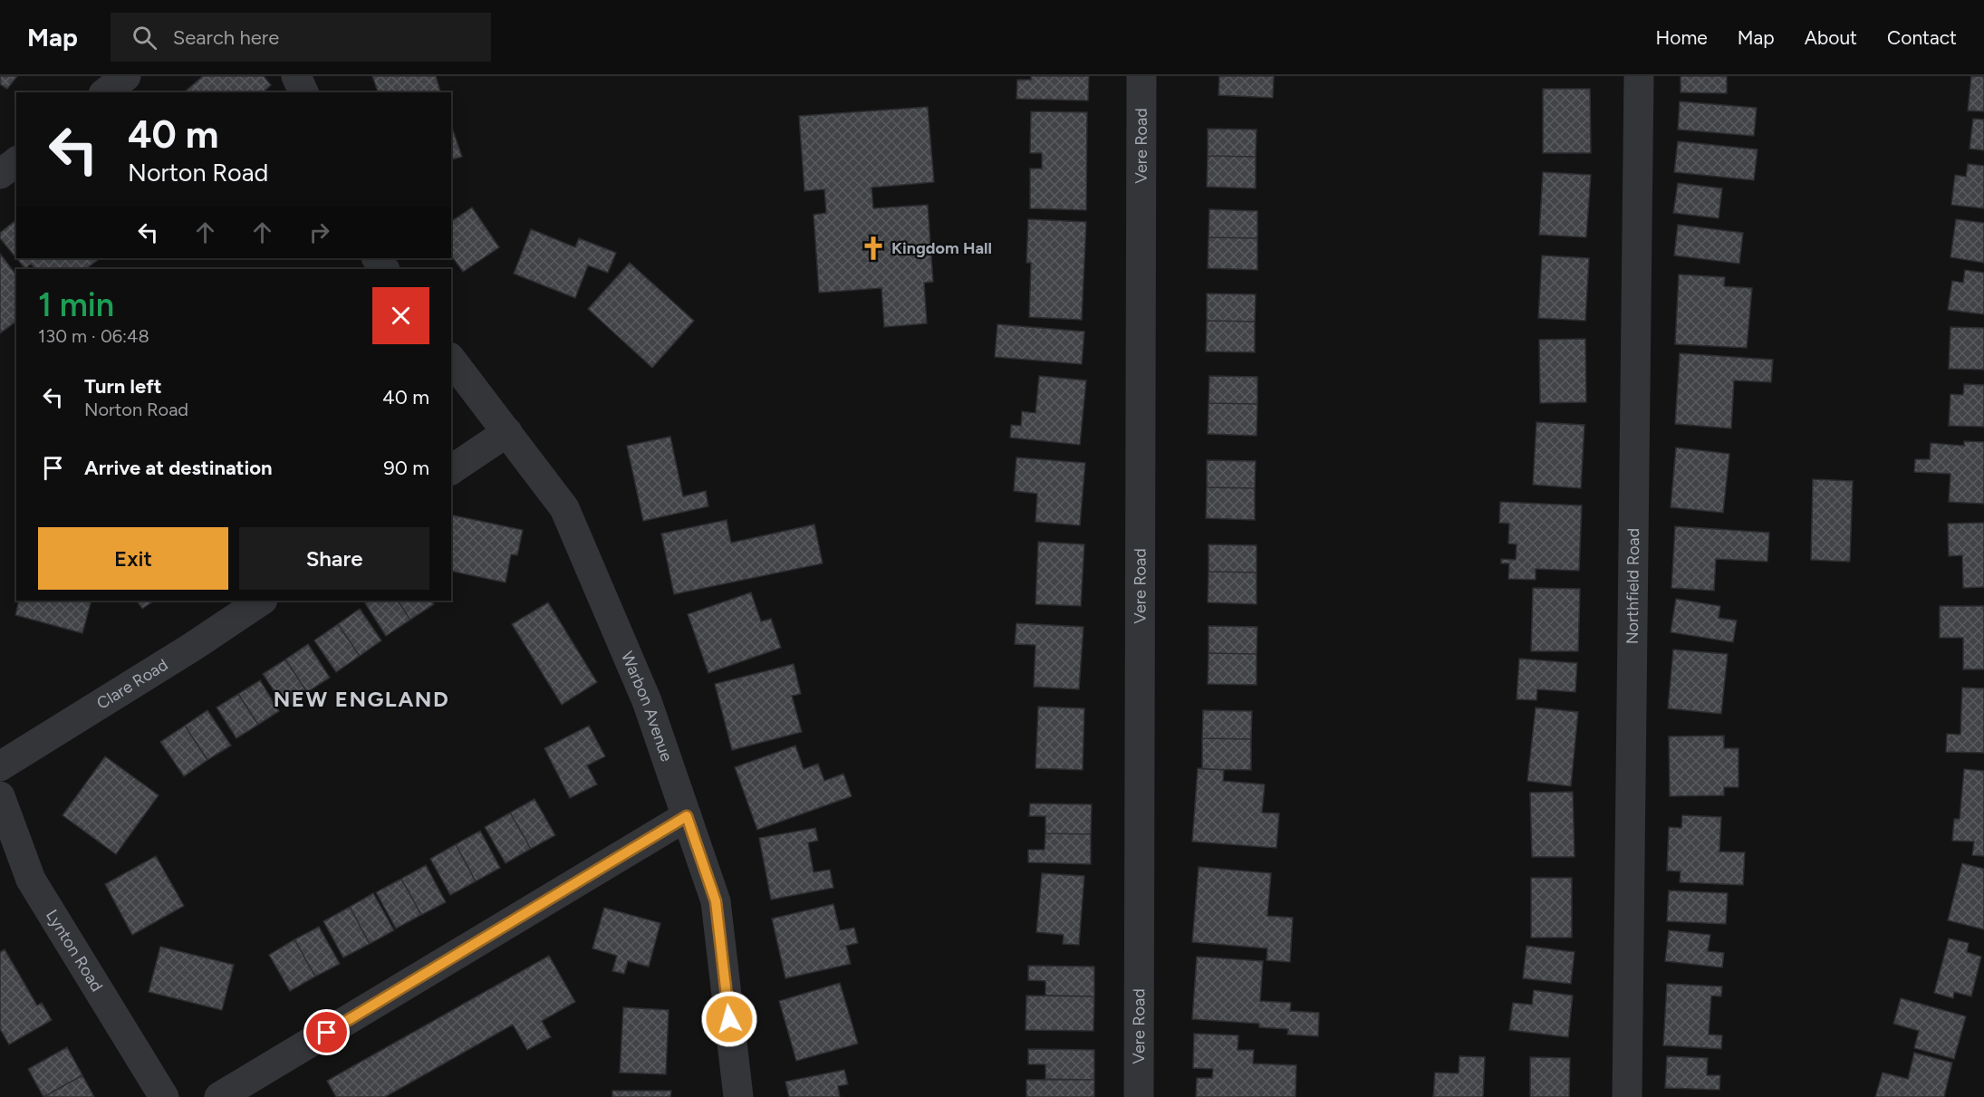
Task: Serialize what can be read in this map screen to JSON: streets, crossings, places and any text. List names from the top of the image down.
{
  "streets": {
    "street": [
      "Vere Road",
      "Northfield Road",
      "Clare Road",
      "Warbon Avenue",
      "Lynton Road"
    ]
  },
  "districts": ["NEW ENGLAND"],
  "places": {
    "church": ["Kingdom Hall"]
  },
  "page": {
    "header": "Map",
    "search": "Search here",
    "nav": [
      "Home",
      "Map",
      "About",
      "Contact"
    ],
    "turn": ["40 m", "Norton Road"],
    "heading": ["1 min", "130 m · 06:48"],
    "list": [
      {
        "name": "Turn left",
        "note": "Norton Road",
        "value": "40 m"
      },
      {
        "name": "Arrive at destination",
        "value": "90 m"
      }
    ],
    "buttons": ["Exit", "Share"]
  }
}
